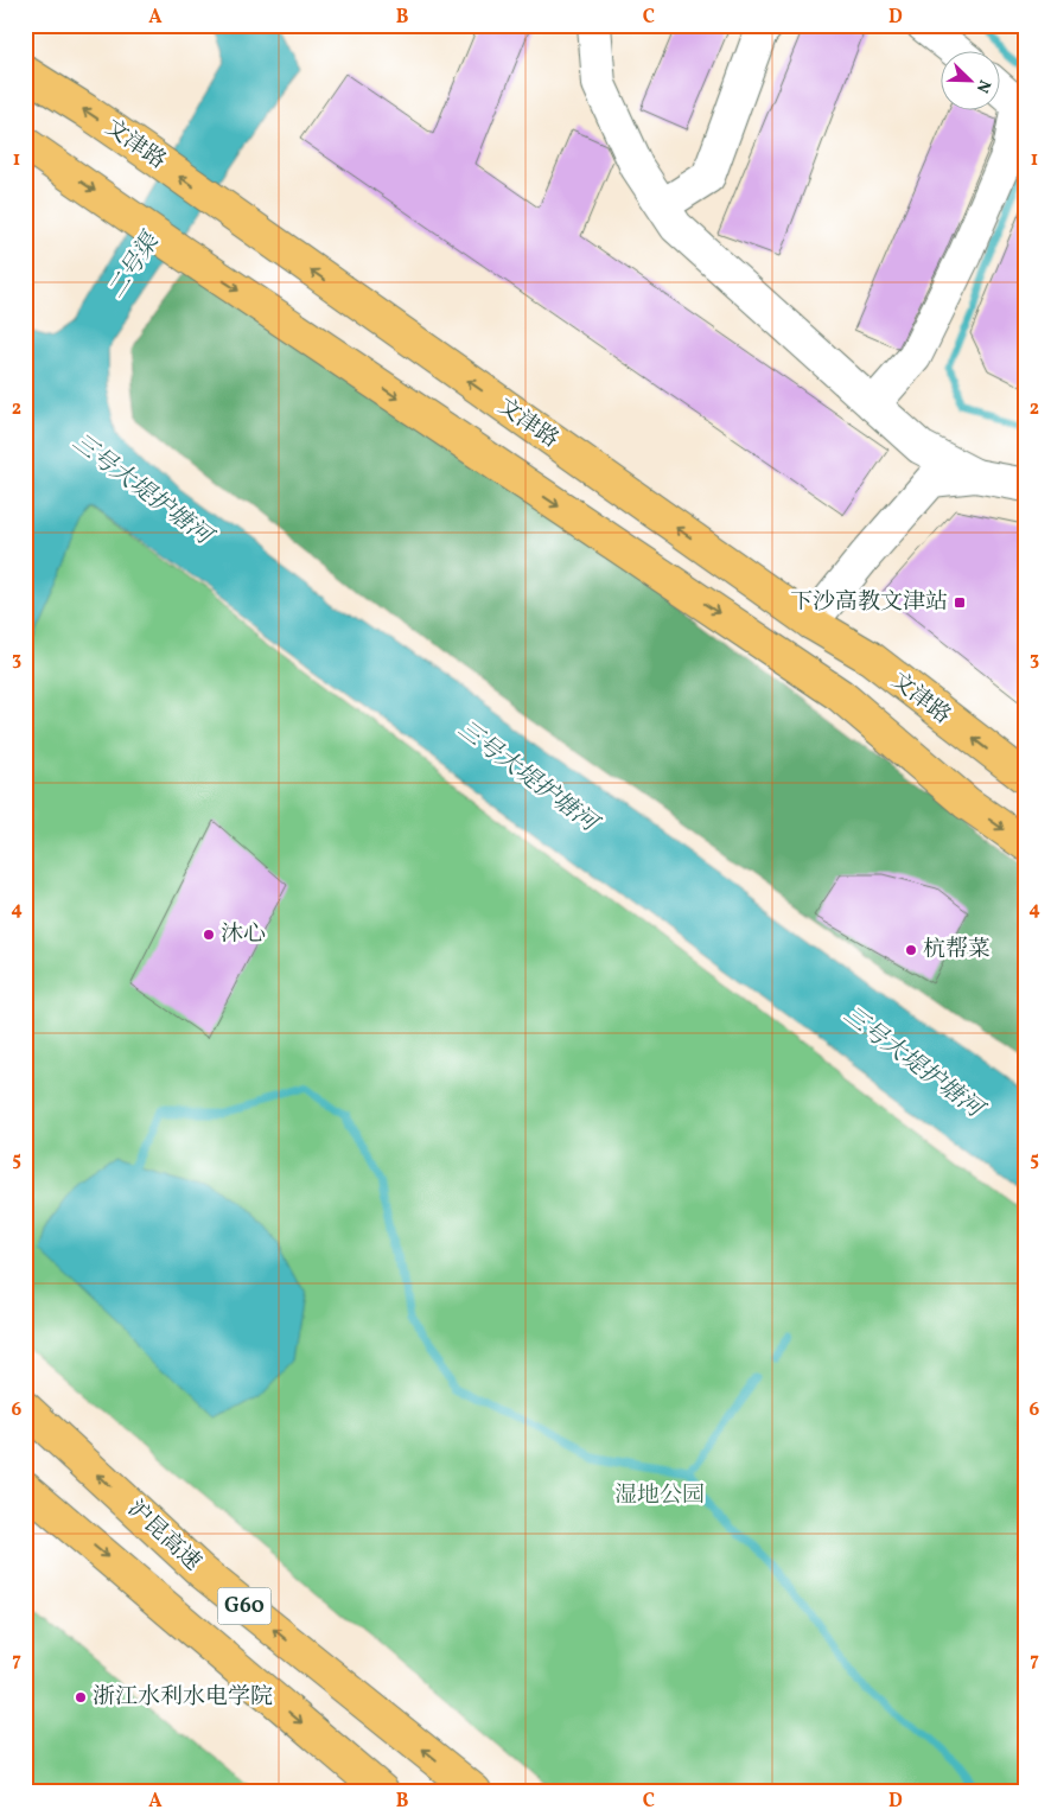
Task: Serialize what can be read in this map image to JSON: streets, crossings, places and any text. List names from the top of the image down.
{
  "streets": {
    "main road": ["文津路", "沪昆高速", "G60"]
  },
  "water": ["二号渠", "三号大堤护塘河"],
  "parks": ["湿地公园"],
  "places": {
    "transit": ["下沙高教文津站"],
    "other": ["沐心", "杭帮菜", "浙江水利水电学院"]
  },
  "north": "bottom right",
  "grid": {
    "columns": [
      "A",
      "B",
      "C",
      "D"
    ],
    "rows": [
      "1",
      "2",
      "3",
      "4",
      "5",
      "6",
      "7"
    ]
  }
}
